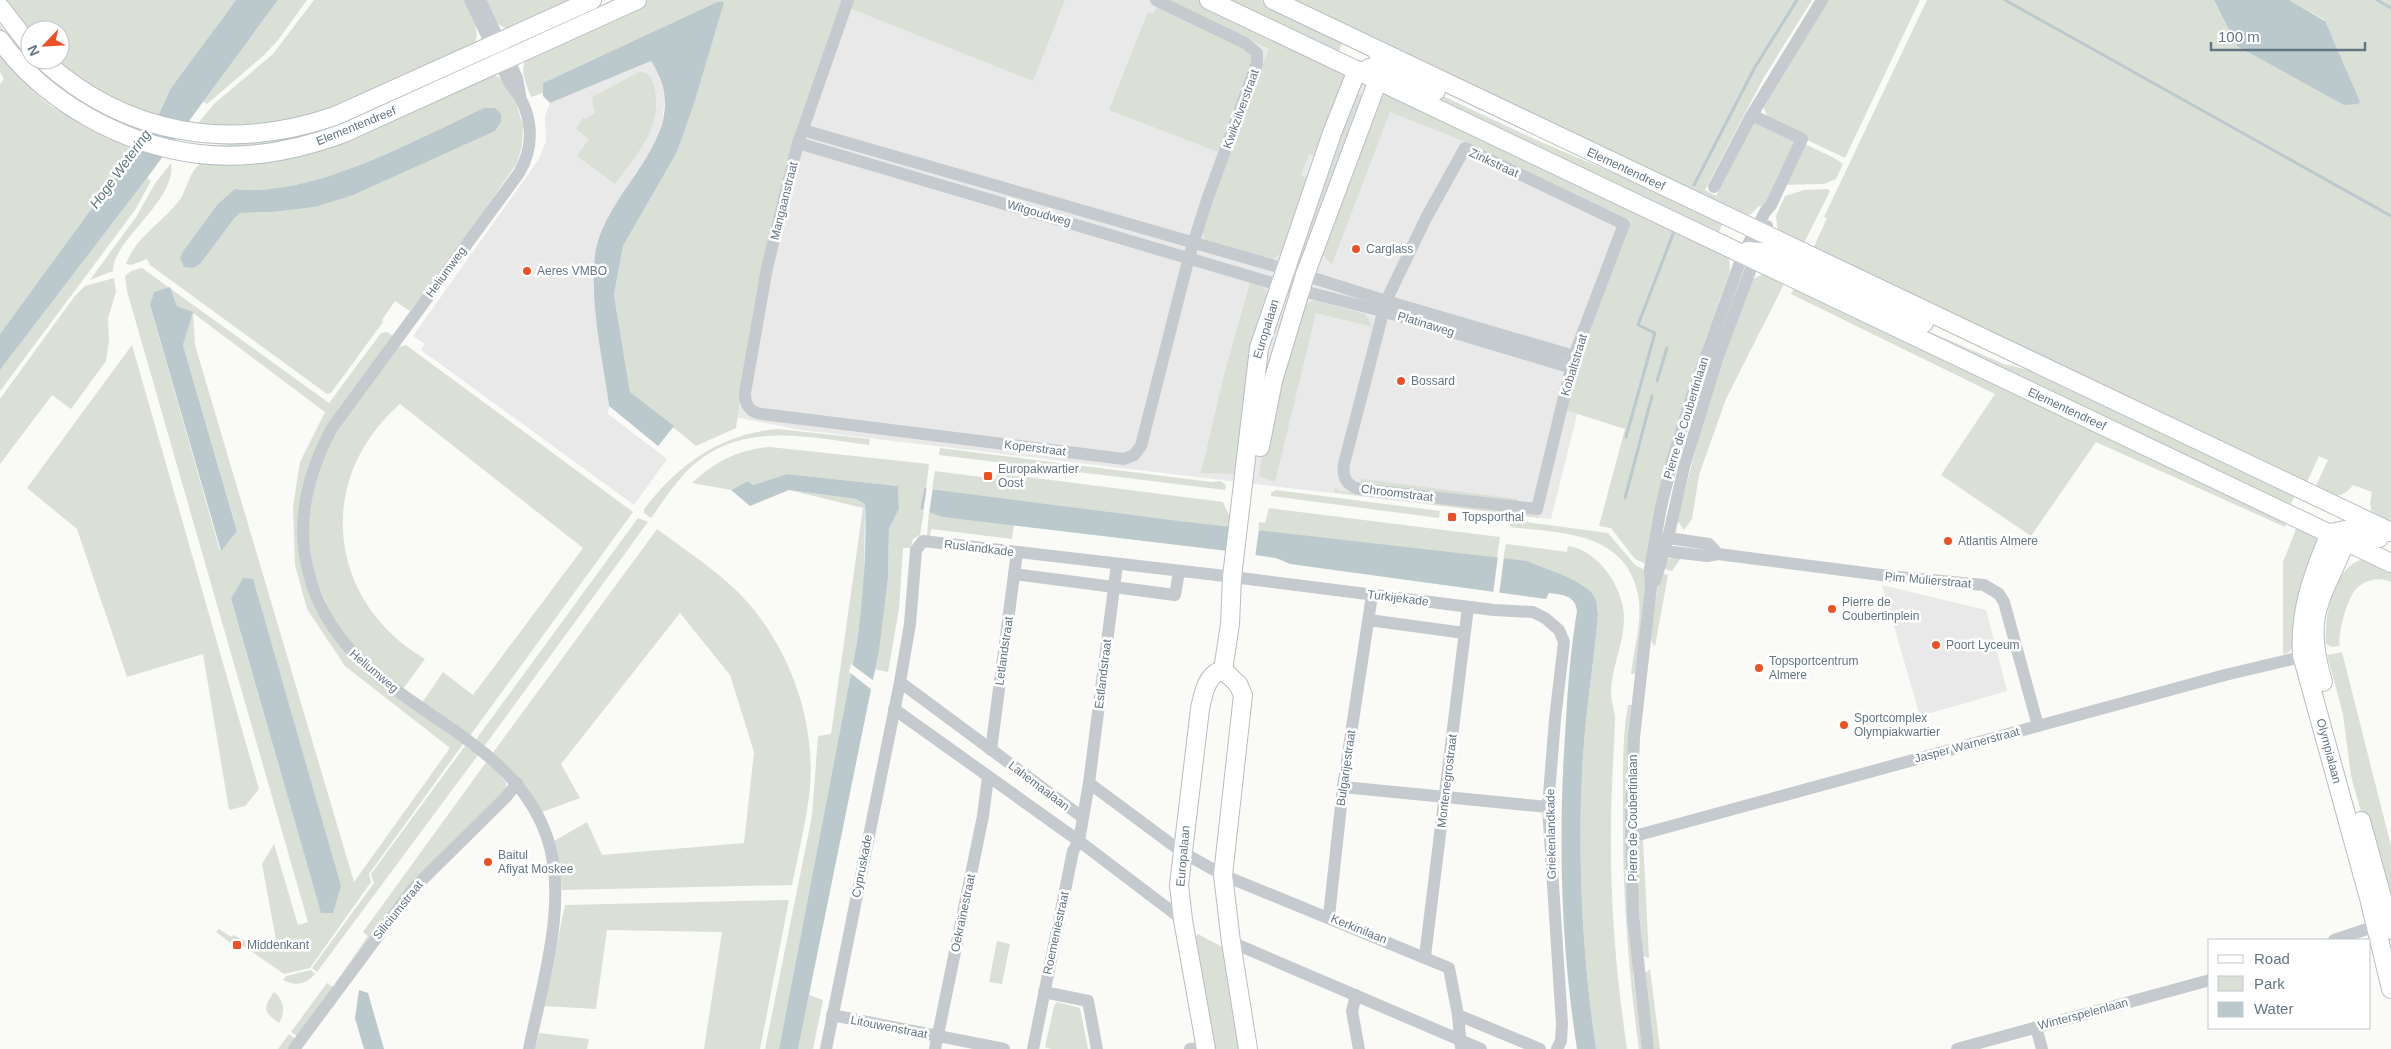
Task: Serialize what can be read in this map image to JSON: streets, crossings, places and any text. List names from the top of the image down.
{
  "streets": {
    "main road": ["Elementendreef", "Europalaan", "Olympialaan"],
    "street": [
      "Kwikzilverstraat",
      "Zinkstraat",
      "Mangaanstraat",
      "Witgoudweg",
      "Heliumweg",
      "Platinaweg",
      "Kobaltstraat",
      "Pierre de Coubertinlaan",
      "Koperstraat",
      "Chroomstraat",
      "Ruslandkade",
      "Pim Mulierstraat",
      "Turkijekade",
      "Letlandstraat",
      "Estlandstraat",
      "Jasper Warnerstraat",
      "Bulgarijestraat",
      "Montenegrostraat",
      "Lahemaalaan",
      "Griekenlandkade",
      "Cypruskade",
      "Siliciumstraat",
      "Oekraïnestraat",
      "Kerkinilaan",
      "Roemeniëstraat",
      "Winterspelenlaan",
      "Litouwenstraat"
    ]
  },
  "crossings": [
    ["Kwikzilverstraat", "Witgoudweg"],
    ["Kwikzilverstraat", "Koperstraat"],
    ["Elementendreef", "Heliumweg"],
    ["Elementendreef", "Europalaan"],
    ["Elementendreef", "Pierre de Coubertinlaan"],
    ["Elementendreef", "Olympialaan"],
    ["Zinkstraat", "Platinaweg"],
    ["Zinkstraat", "Kobaltstraat"],
    ["Zinkstraat", "Chroomstraat"],
    ["Mangaanstraat", "Witgoudweg"],
    ["Mangaanstraat", "Koperstraat"],
    ["Witgoudweg", "Platinaweg"],
    ["Witgoudweg", "Europalaan"],
    ["Witgoudweg", "Koperstraat"],
    ["Heliumweg", "Siliciumstraat"],
    ["Platinaweg", "Europalaan"],
    ["Platinaweg", "Kobaltstraat"],
    ["Platinaweg", "Chroomstraat"],
    ["Europalaan", "Ruslandkade"],
    ["Europalaan", "Turkijekade"],
    ["Europalaan", "Lahemaalaan"],
    ["Europalaan", "Kerkinilaan"],
    ["Kobaltstraat", "Chroomstraat"],
    ["Pierre de Coubertinlaan", "Pim Mulierstraat"],
    ["Pierre de Coubertinlaan", "Jasper Warnerstraat"],
    ["Ruslandkade", "Turkijekade"],
    ["Ruslandkade", "Letlandstraat"],
    ["Ruslandkade", "Estlandstraat"],
    ["Ruslandkade", "Lahemaalaan"],
    ["Ruslandkade", "Cypruskade"],
    ["Pim Mulierstraat", "Jasper Warnerstraat"],
    ["Turkijekade", "Bulgarijestraat"],
    ["Turkijekade", "Montenegrostraat"],
    ["Turkijekade", "Griekenlandkade"],
    ["Letlandstraat", "Lahemaalaan"],
    ["Estlandstraat", "Lahemaalaan"],
    ["Jasper Warnerstraat", "Olympialaan"],
    ["Bulgarijestraat", "Kerkinilaan"],
    ["Montenegrostraat", "Kerkinilaan"],
    ["Lahemaalaan", "Cypruskade"],
    ["Lahemaalaan", "Oekraïnestraat"],
    ["Lahemaalaan", "Roemeniëstraat"],
    ["Cypruskade", "Litouwenstraat"],
    ["Oekraïnestraat", "Litouwenstraat"]
  ],
  "water": ["Hoge Wetering"],
  "places": {
    "other": [
      "Carglass",
      "Aeres VMBO",
      "Bossard",
      "Atlantis Almere",
      "Pierre de Coubertinplein",
      "Poort Lyceum",
      "Topsportcentrum Almere",
      "Sportcomplex Olympiakwartier",
      "Baitul Afiyat Moskee"
    ],
    "transit": ["Europakwartier Oost", "Topsporthal", "Middenkant"]
  },
  "legend": ["Road", "Park", "Water"],
  "scale_bar": "100 m",
  "north": "bottom left"
}
